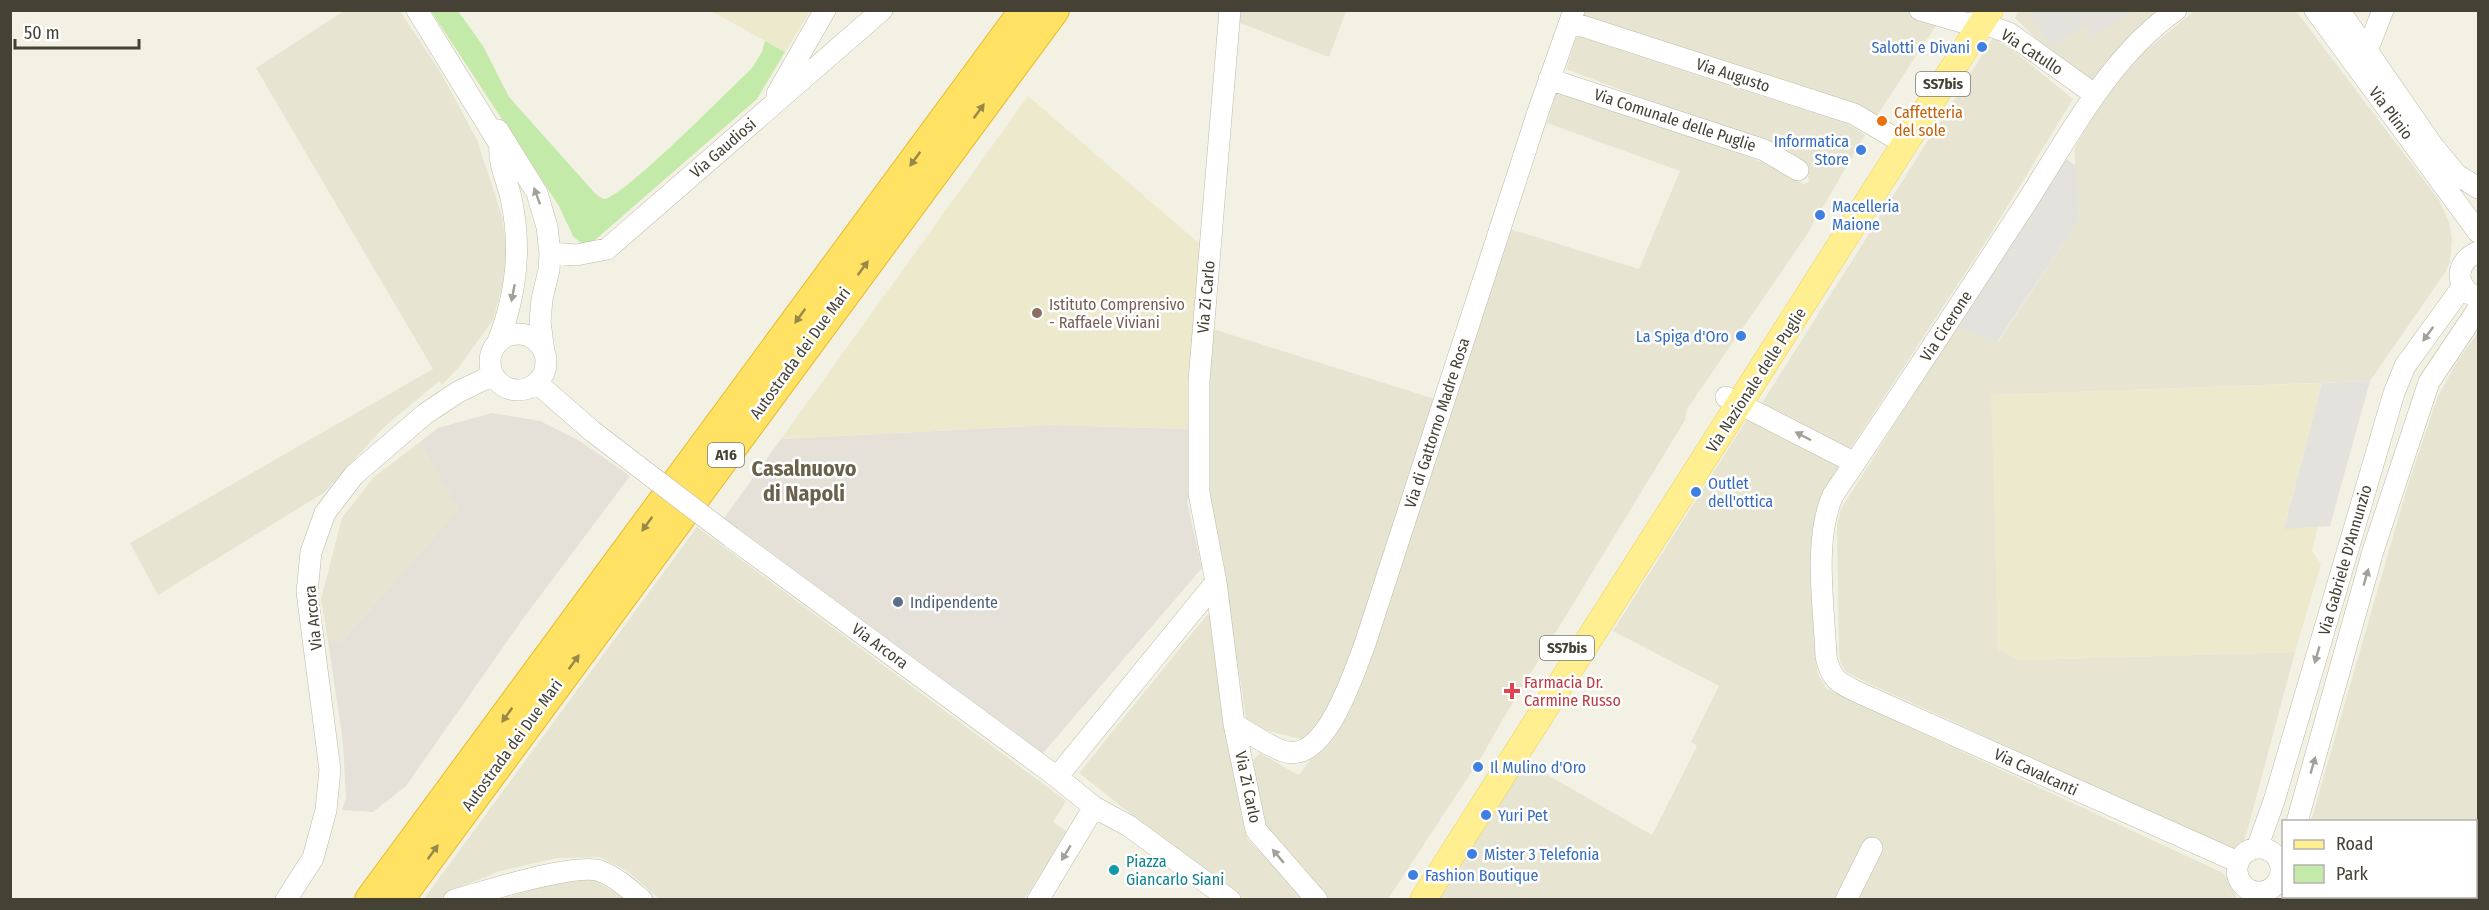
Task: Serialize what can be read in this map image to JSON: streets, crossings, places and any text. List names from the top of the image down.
{
  "streets": {
    "highway": ["Autostrada dei Due Mari", "A16"],
    "main road": ["SS7bis", "Via Nazionale delle Puglie"],
    "street": [
      "Via Catullo",
      "Via Augusto",
      "Via Plinio",
      "Via Comunale delle Puglie",
      "Via Gaudiosi",
      "Via Zi Carlo",
      "Via Cicerone",
      "Via di Gattorno Madre Rosa",
      "Via Gabriele D'Annunzio",
      "Via Arcora",
      "Via Cavalcanti"
    ]
  },
  "crossings": [
    ["Via Catullo", "Via Cicerone"],
    ["Via Catullo", "Via Nazionale delle Puglie"],
    ["Via Augusto", "Via Nazionale delle Puglie"],
    ["Via Augusto", "Via di Gattorno Madre Rosa"],
    ["Via Plinio", "Via Gabriele D'Annunzio"],
    ["Via Comunale delle Puglie", "Via di Gattorno Madre Rosa"],
    ["Via Zi Carlo", "Via di Gattorno Madre Rosa"],
    ["Via Cicerone", "Via Cavalcanti"],
    ["Via Gabriele D'Annunzio", "Via Cavalcanti"]
  ],
  "districts": ["Casalnuovo di Napoli"],
  "places": {
    "other": [
      "Salotti e Divani",
      "Caffetteria del sole",
      "Informatica Store",
      "Macelleria Maione",
      "Istituto Comprensivo - Raffaele Viviani",
      "La Spiga d'Oro",
      "Outlet dell'ottica",
      "Indipendente",
      "Il Mulino d'Oro",
      "Yuri Pet",
      "Mister 3 Telefonia",
      "Piazza Giancarlo Siani",
      "Fashion Boutique"
    ],
    "health": ["Farmacia Dr. Carmine Russo"]
  },
  "legend": ["Road", "Park"],
  "scale_bar": "50 m"
}
